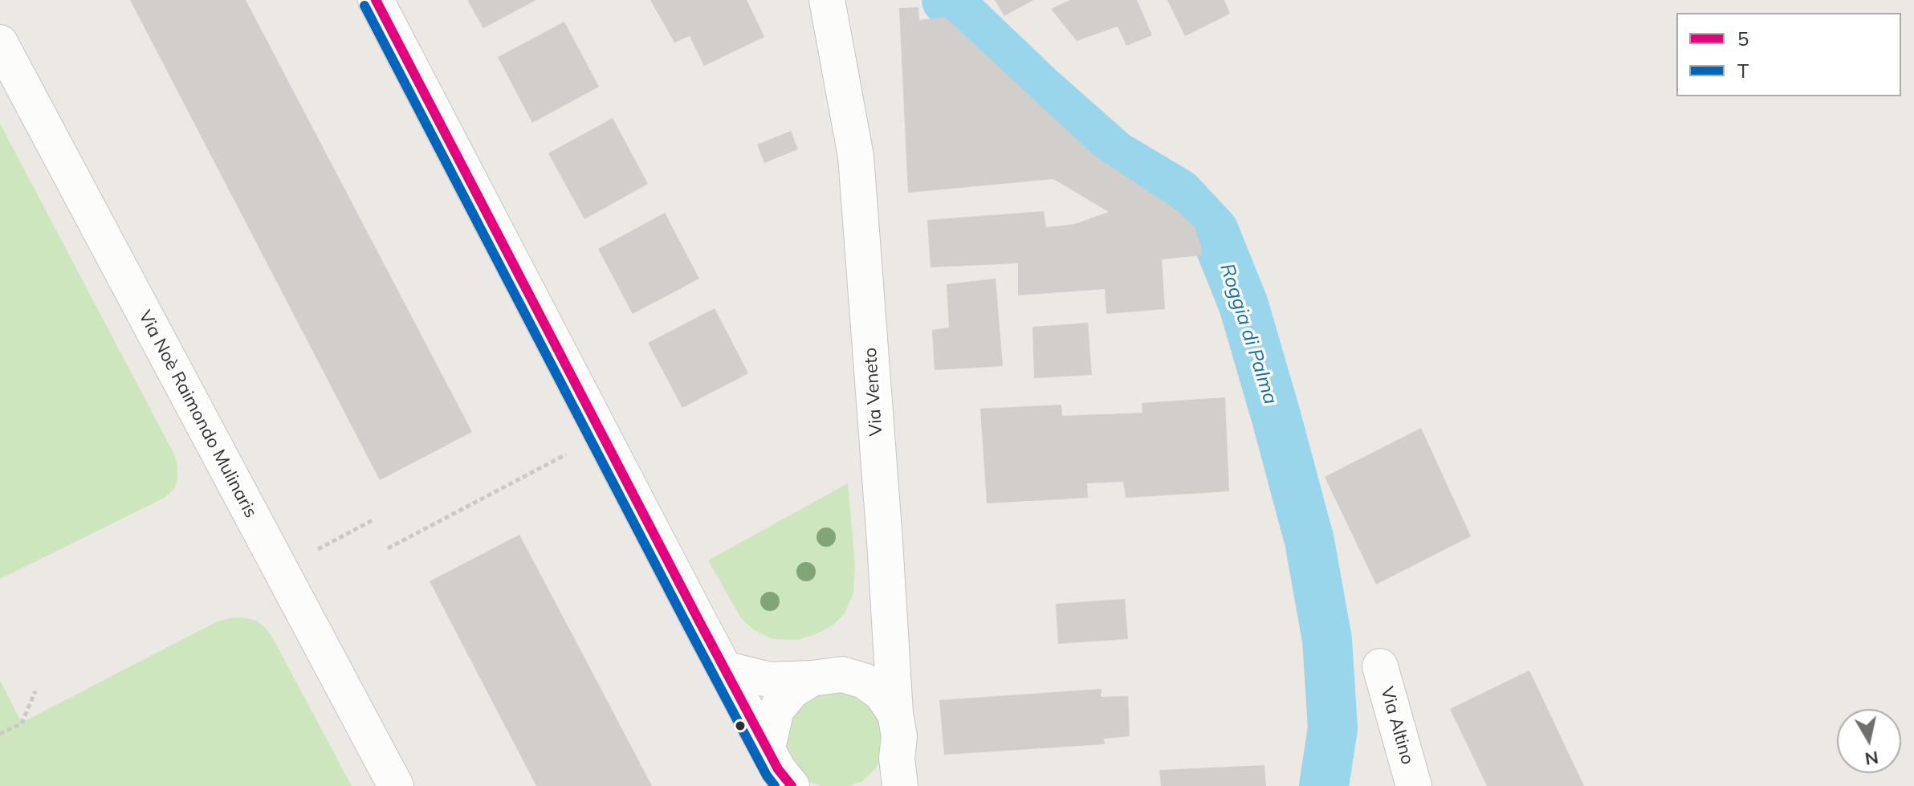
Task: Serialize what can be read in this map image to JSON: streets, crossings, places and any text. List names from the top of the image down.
{
  "streets": {
    "street": ["Via Veneto", "Via Noè Raimondo Mulinaris", "Via Altino"]
  },
  "water": ["Roggia di Palma"],
  "lines": ["transit line 5", "transit line T"],
  "legend": ["5", "T"],
  "north": "bottom"
}
